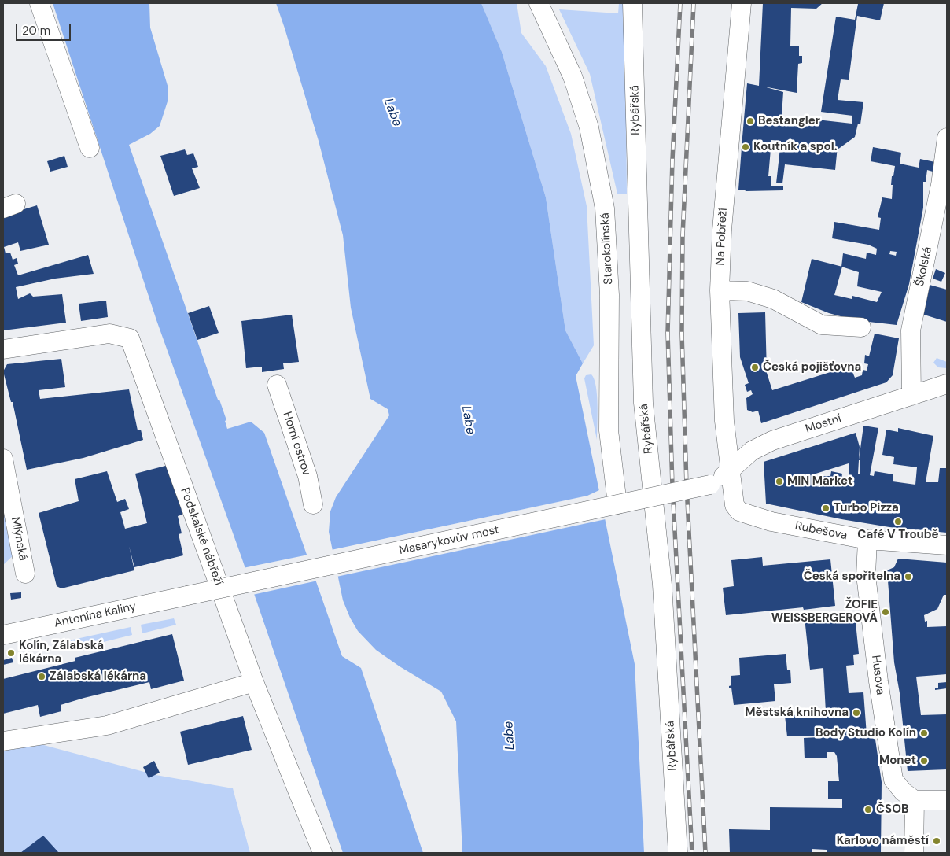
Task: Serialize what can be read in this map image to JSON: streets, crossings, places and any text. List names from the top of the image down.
{
  "streets": {
    "street": [
      "Rybářská",
      "Na Pobřeží",
      "Starokolínská",
      "Školská",
      "Mostní",
      "Horní ostrov",
      "Rubešova",
      "Podskalské nábřeží",
      "Mlýnská",
      "Masarykovův most",
      "Antonína Kaliny",
      "Husova"
    ]
  },
  "crossings": [
    ["Na Pobřeží", "Mostní"],
    ["Na Pobřeží", "Rubešova"],
    ["Starokolínská", "Masarykovův most"],
    ["Školská", "Mostní"],
    ["Mostní", "Rubešova"],
    ["Mostní", "Masarykovův most"],
    ["Rubešova", "Husova"],
    ["Masarykovův most", "Antonína Kaliny"]
  ],
  "water": ["Labe"],
  "places": [
    "Bestangler",
    "Koutník a spol.",
    "Česká pojišťovna",
    "MIN Market",
    "Turbo Pizza",
    "Café V Troubě",
    "Česká spořitelna",
    "ŽOFIE WEISSBERGEROVÁ",
    "Kolín, Zálabská lékárna",
    "Zálabská lékárna",
    "Městská knihovna",
    "Body Studio Kolín",
    "Monet",
    "ČSOB",
    "Karlovo náměstí"
  ],
  "scale_bar": "20 m"
}
